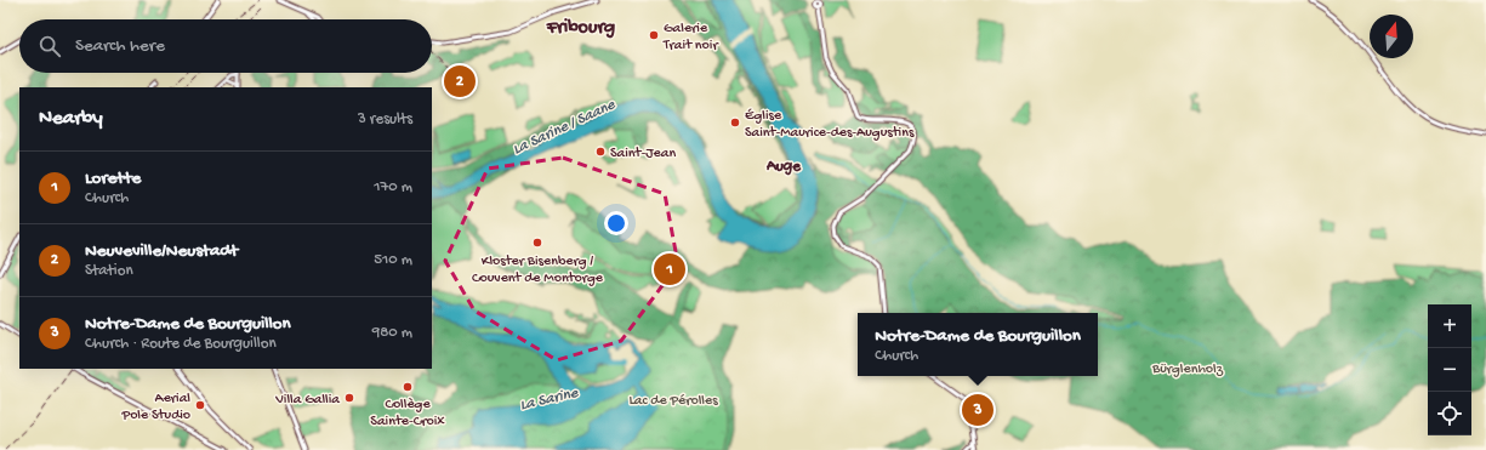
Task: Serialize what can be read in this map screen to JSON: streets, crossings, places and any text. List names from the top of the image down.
{
  "districts": ["Fribourg", "Auge"],
  "water": ["La Sarine / Saane", "La Sarine"],
  "parks": ["Bürglenholz", "Lac de Pérolles"],
  "places": [
    "Galerie Trait noir",
    "Église Saint-Maurice-des-Augustins",
    "Saint-Jean",
    "Kloster Bisenberg / Couvent de Montorge",
    "Collège Sainte-Croix",
    "Villa Gallia",
    "Aerial Pole Studio"
  ],
  "north": "top",
  "page": {
    "search": "Search here",
    "pins": ["2", "1", "3"],
    "heading": ["Nearby", "3 results"],
    "list": [
      {
        "mark": "1",
        "name": "Lorette",
        "note": "Church",
        "value": "170 m"
      },
      {
        "mark": "2",
        "name": "Neuveville/Neustadt",
        "note": "Station",
        "value": "510 m"
      },
      {
        "mark": "3",
        "name": "Notre-Dame de Bourguillon",
        "note": "Church · Route de Bourguillon",
        "value": "980 m"
      }
    ],
    "map_buttons": ["+", "−"],
    "popup": ["Notre-Dame de Bourguillon", "Church"]
  }
}
